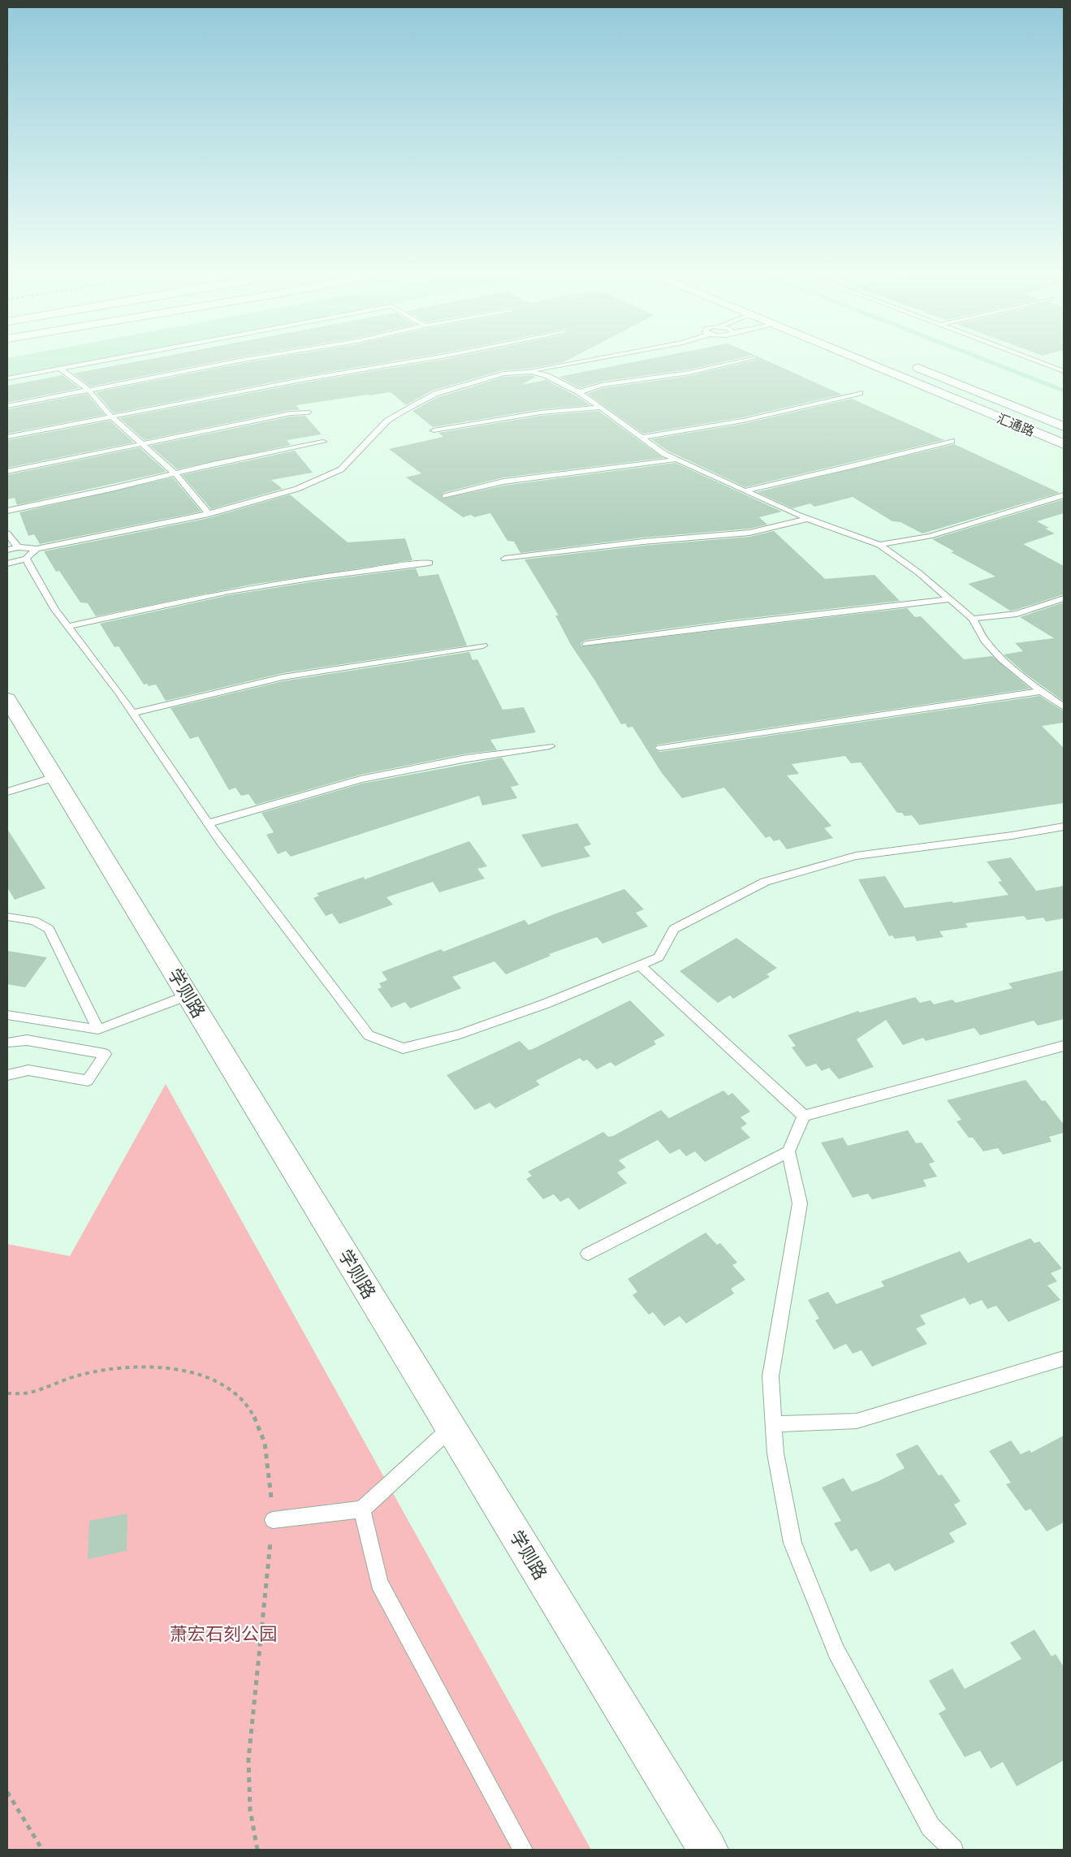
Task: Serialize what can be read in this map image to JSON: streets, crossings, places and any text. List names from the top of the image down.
{
  "streets": {
    "main road": ["汇通路", "学则路"]
  },
  "parks": ["萧宏石刻公园"]
}
